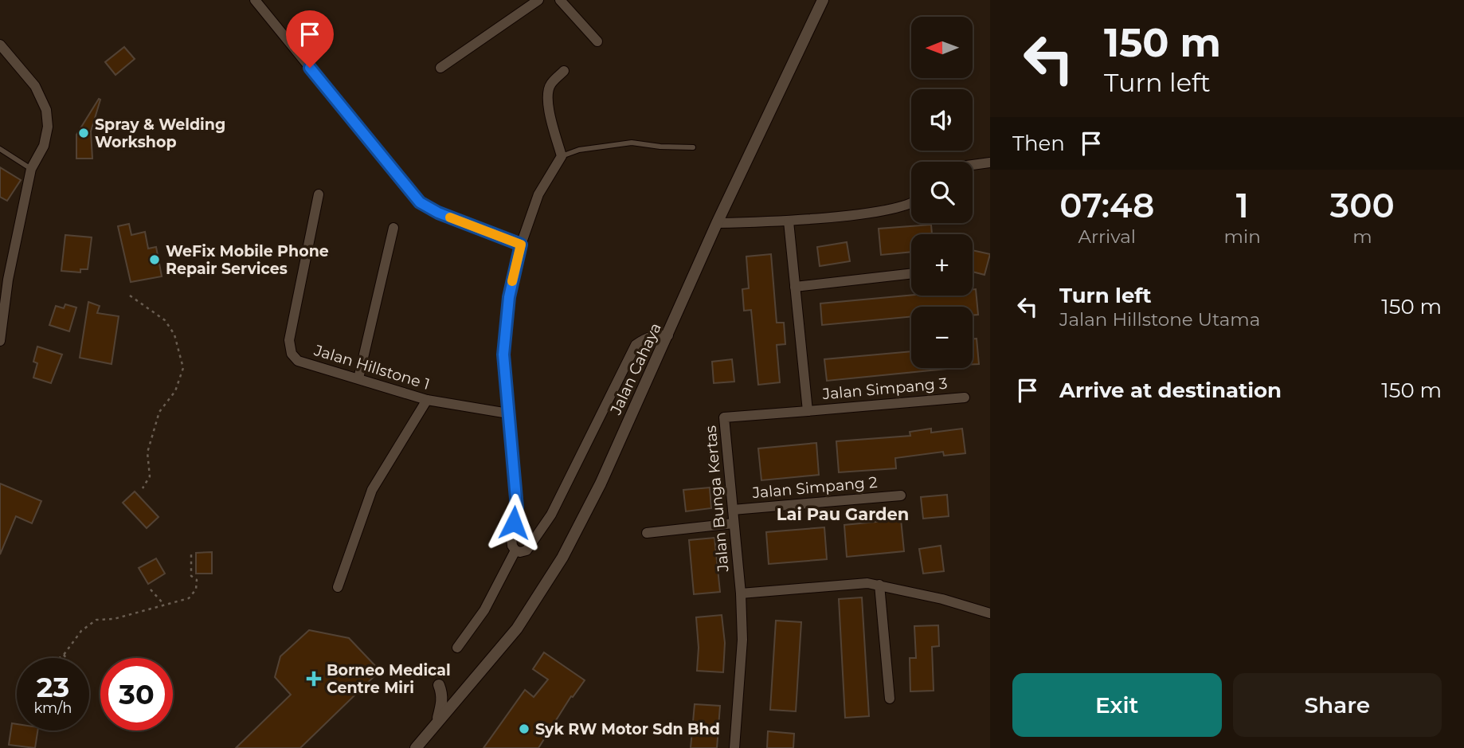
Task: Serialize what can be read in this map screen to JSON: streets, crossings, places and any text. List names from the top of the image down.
{
  "streets": {
    "street": [
      "Jalan Hillstone 1",
      "Jalan Cahaya",
      "Jalan Simpang 3",
      "Jalan Simpang 2",
      "Jalan Bunga Kertas"
    ]
  },
  "crossings": [
    ["Jalan Simpang 3", "Jalan Bunga Kertas"],
    ["Jalan Simpang 2", "Jalan Bunga Kertas"]
  ],
  "districts": ["Lai Pau Garden"],
  "places": {
    "other": ["Spray & Welding Workshop", "WeFix Mobile Phone Repair Services", "Syk RW Motor Sdn Bhd"],
    "health": ["Borneo Medical Centre Miri"]
  },
  "north": "left",
  "page": {
    "turn": ["150 m", "Turn left"],
    "map_buttons": ["+", "−"],
    "then": "Then",
    "eta": [
      "07:48",
      "Arrival",
      "1",
      "min",
      "300",
      "m"
    ],
    "list": [
      {
        "name": "Turn left",
        "note": "Jalan Hillstone Utama",
        "value": "150 m"
      },
      {
        "name": "Arrive at destination",
        "value": "150 m"
      }
    ],
    "speed": "23 km/h",
    "limit": "30",
    "buttons": ["Exit", "Share"]
  }
}
